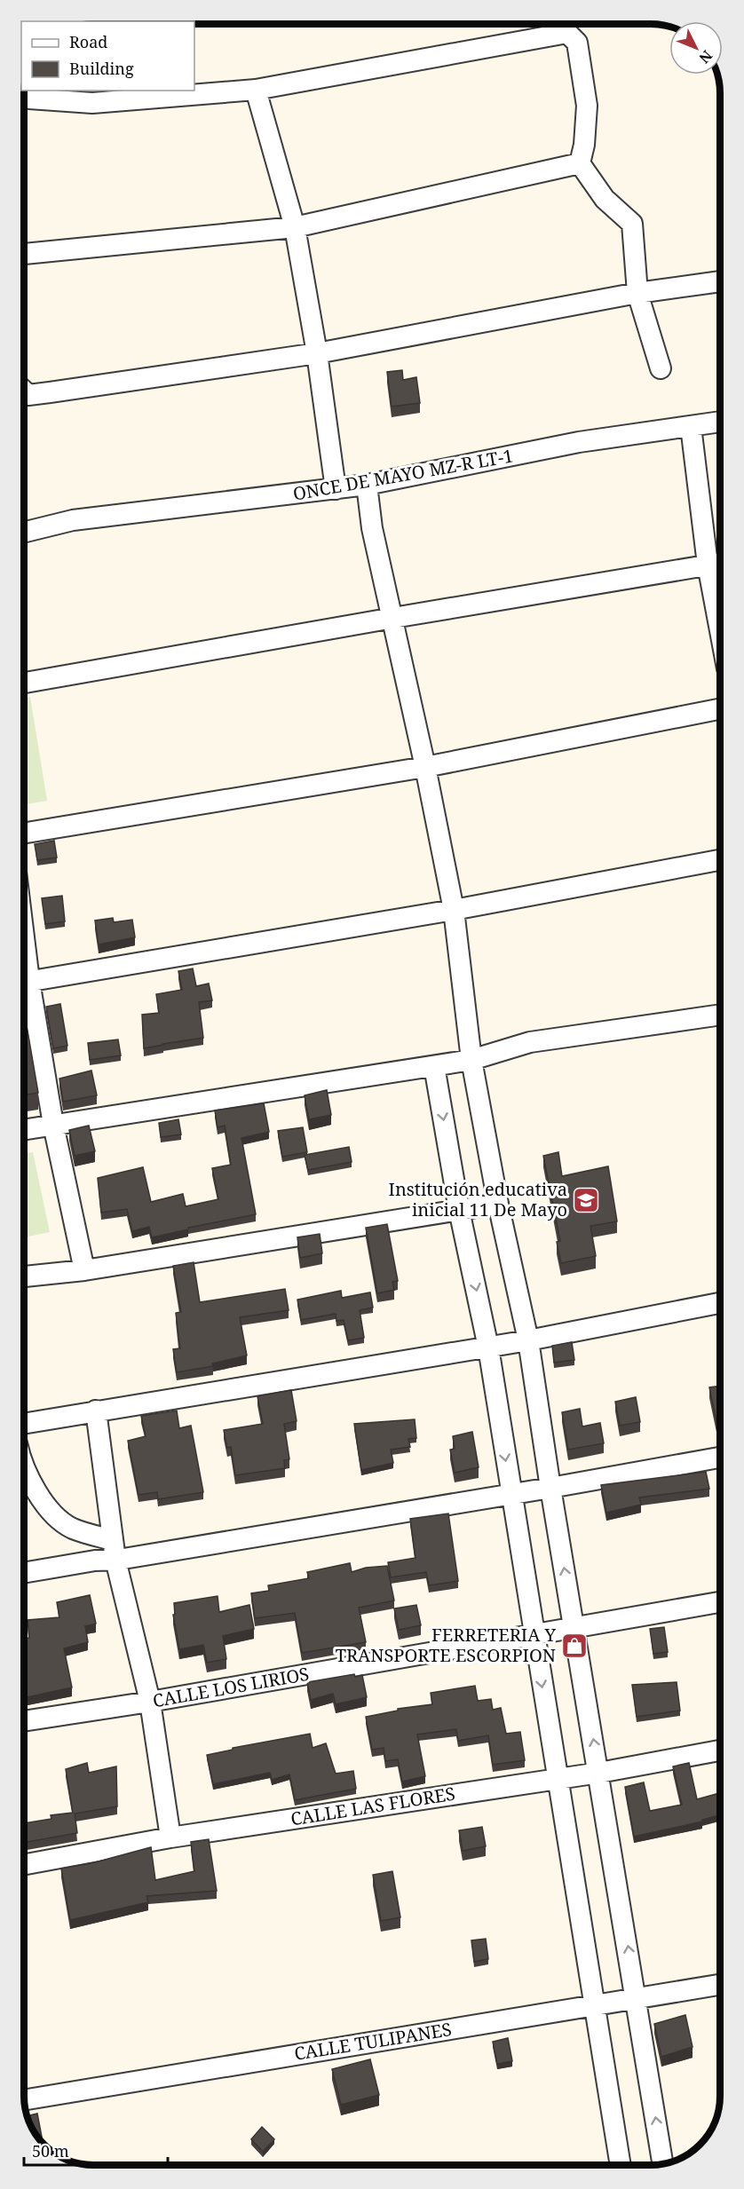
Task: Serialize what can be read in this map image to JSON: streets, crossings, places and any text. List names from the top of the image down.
{
  "streets": {
    "street": [
      "ONCE DE MAYO MZ-R LT-1",
      "CALLE LOS LIRIOS",
      "CALLE LAS FLORES",
      "CALLE TULIPANES"
    ]
  },
  "places": {
    "school or university": ["Institución educativa inicial 11 De Mayo"],
    "shop": ["FERRETERIA Y TRANSPORTE ESCORPION"]
  },
  "legend": ["Road", "Building"],
  "scale_bar": "50 m",
  "north": "bottom right"
}
